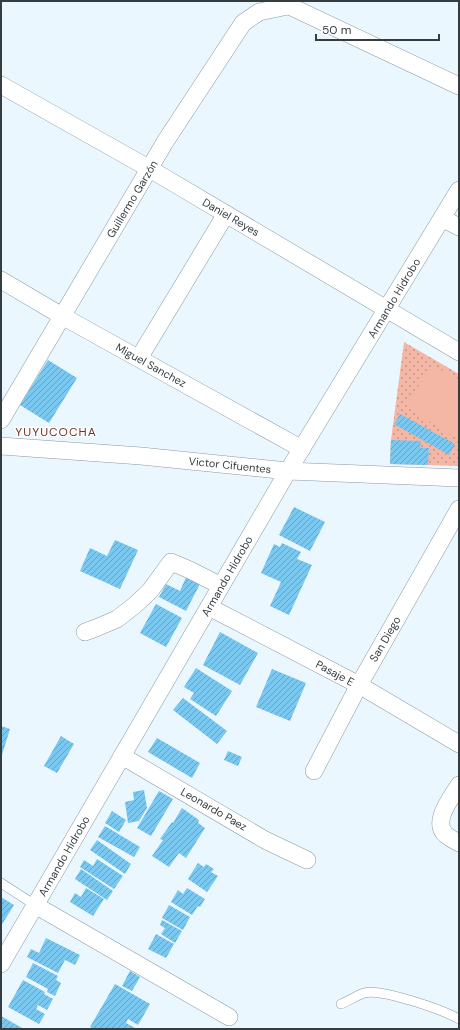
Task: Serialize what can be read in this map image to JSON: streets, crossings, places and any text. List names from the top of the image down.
{
  "streets": {
    "street": [
      "Guillermo Garzón",
      "Daniel Reyes",
      "Armando Hidrobo",
      "Miguel Sanchez",
      "Victor Cifuentes",
      "San Diego",
      "Pasaje E",
      "Leonardo Paez"
    ]
  },
  "crossings": [
    ["Guillermo Garzón", "Daniel Reyes"],
    ["Guillermo Garzón", "Miguel Sanchez"],
    ["Daniel Reyes", "Armando Hidrobo"],
    ["Armando Hidrobo", "Miguel Sanchez"],
    ["Armando Hidrobo", "Victor Cifuentes"],
    ["Armando Hidrobo", "Pasaje E"],
    ["Armando Hidrobo", "Leonardo Paez"],
    ["San Diego", "Pasaje E"]
  ],
  "districts": ["YUYUCOCHA"],
  "scale_bar": "50 m"
}
